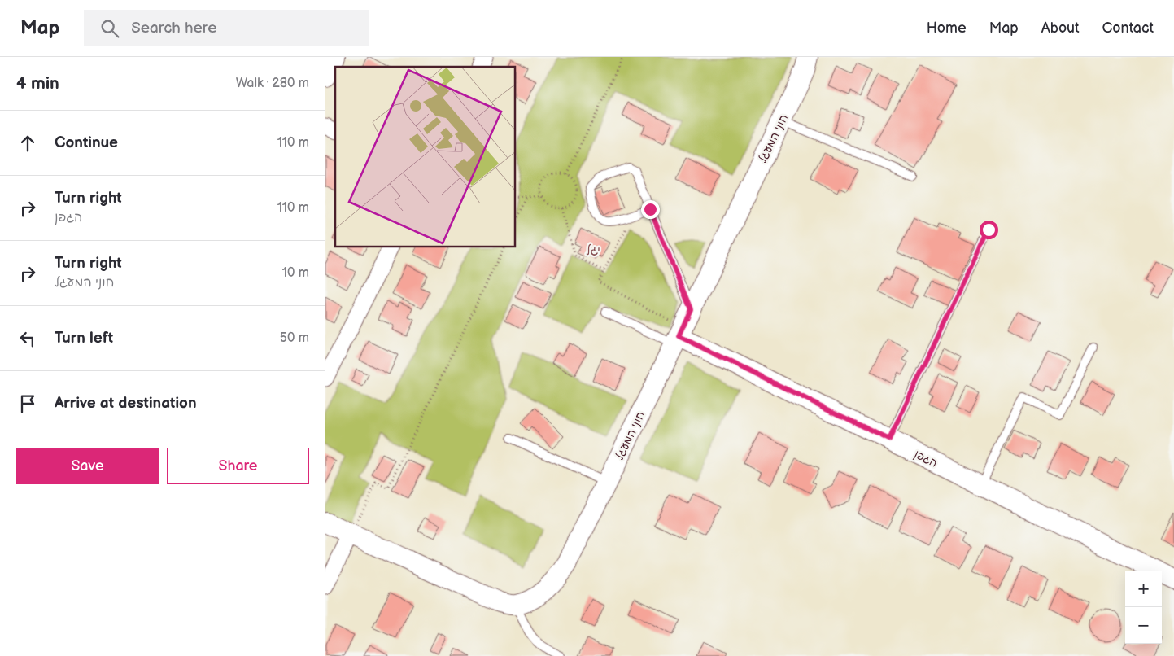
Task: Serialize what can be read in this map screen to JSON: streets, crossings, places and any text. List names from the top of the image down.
{
  "streets": {
    "street": ["חוני המעגל", "הגפן"]
  },
  "crossings": [
    ["חוני המעגל", "הגפן"]
  ],
  "districts": ["יגל"],
  "page": {
    "header": "Map",
    "search": "Search here",
    "nav": [
      "Home",
      "Map",
      "About",
      "Contact"
    ],
    "heading": ["4 min", "Walk · 280 m"],
    "list": [
      ["Continue", "110 m"],
      ["Turn right", "הגפן", "110 m"],
      ["Turn right", "חוני המעגל", "10 m"],
      ["Turn left", "50 m"],
      "Arrive at destination"
    ],
    "buttons": ["Save", "Share"],
    "map_buttons": ["+", "−"]
  }
}
